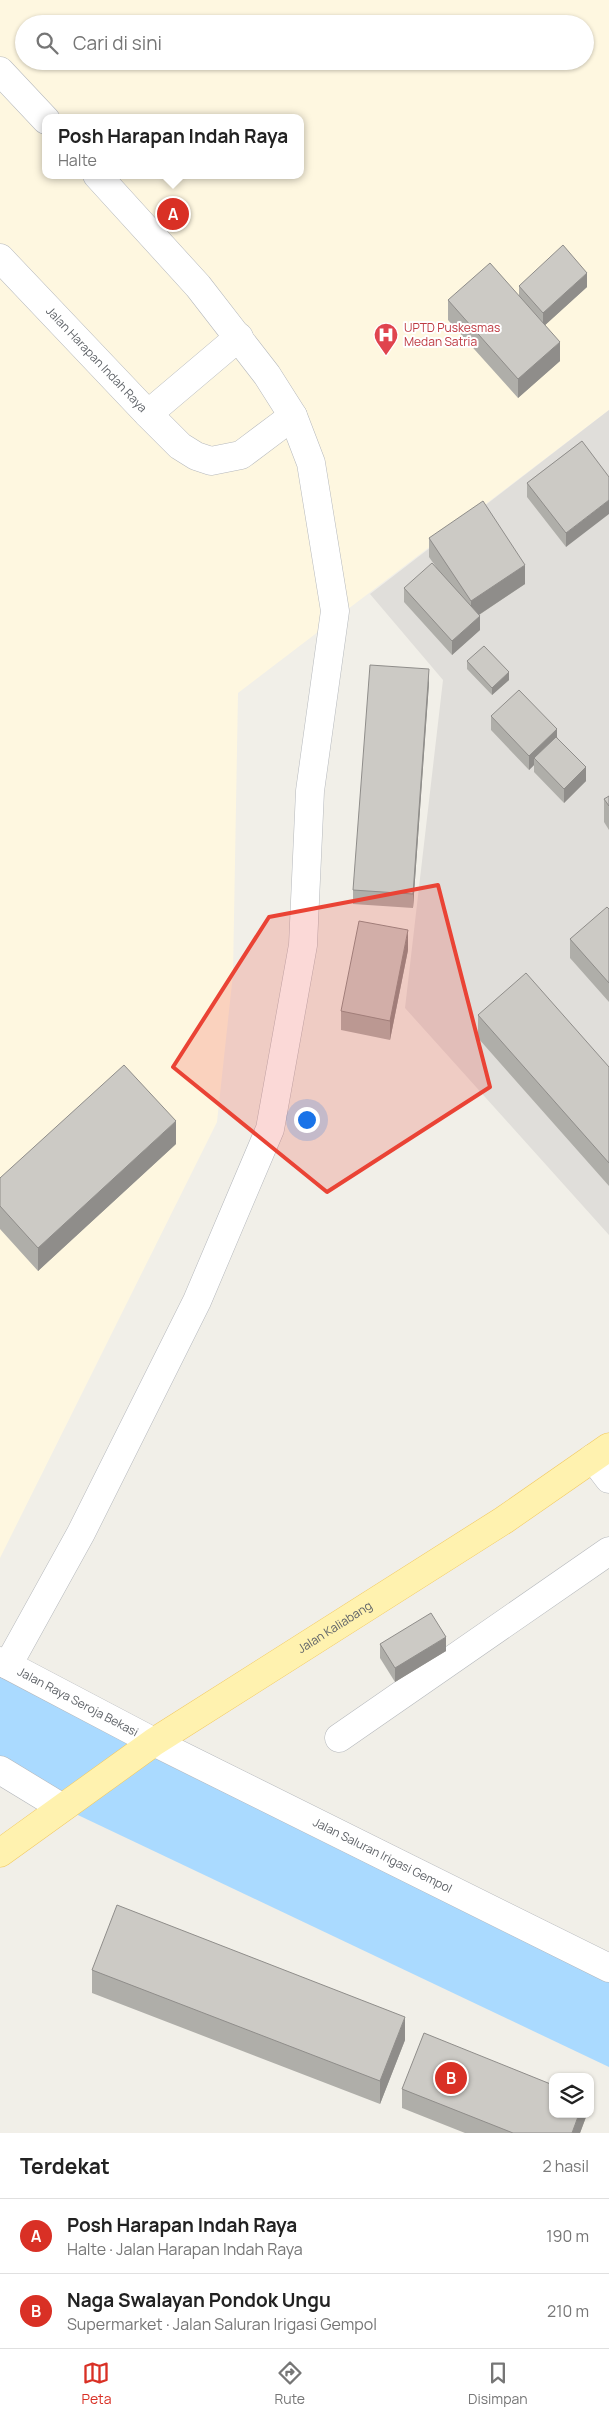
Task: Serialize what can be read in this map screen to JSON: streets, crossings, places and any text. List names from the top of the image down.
{
  "streets": {
    "main road": ["Jalan Kaliabang"],
    "street": ["Jalan Harapan Indah Raya", "Jalan Raya Seroja Bekasi", "Jalan Saluran Irigasi Gempol"]
  },
  "crossings": [
    ["Jalan Kaliabang", "Jalan Raya Seroja Bekasi"],
    ["Jalan Kaliabang", "Jalan Saluran Irigasi Gempol"],
    ["Jalan Raya Seroja Bekasi", "Jalan Saluran Irigasi Gempol"]
  ],
  "places": {
    "hospital": ["UPTD Puskesmas Medan Satria"]
  },
  "page": {
    "search": "Cari di sini",
    "popup": ["Posh Harapan Indah Raya", "Halte"],
    "pins": ["A", "B"],
    "heading": ["Terdekat", "2 hasil"],
    "list": [
      {
        "mark": "A",
        "name": "Posh Harapan Indah Raya",
        "note": "Halte · Jalan Harapan Indah Raya",
        "value": "190 m"
      },
      {
        "mark": "B",
        "name": "Naga Swalayan Pondok Ungu",
        "note": "Supermarket · Jalan Saluran Irigasi Gempol",
        "value": "210 m"
      }
    ],
    "nav": ["Peta", "Rute", "Disimpan"]
  }
}
